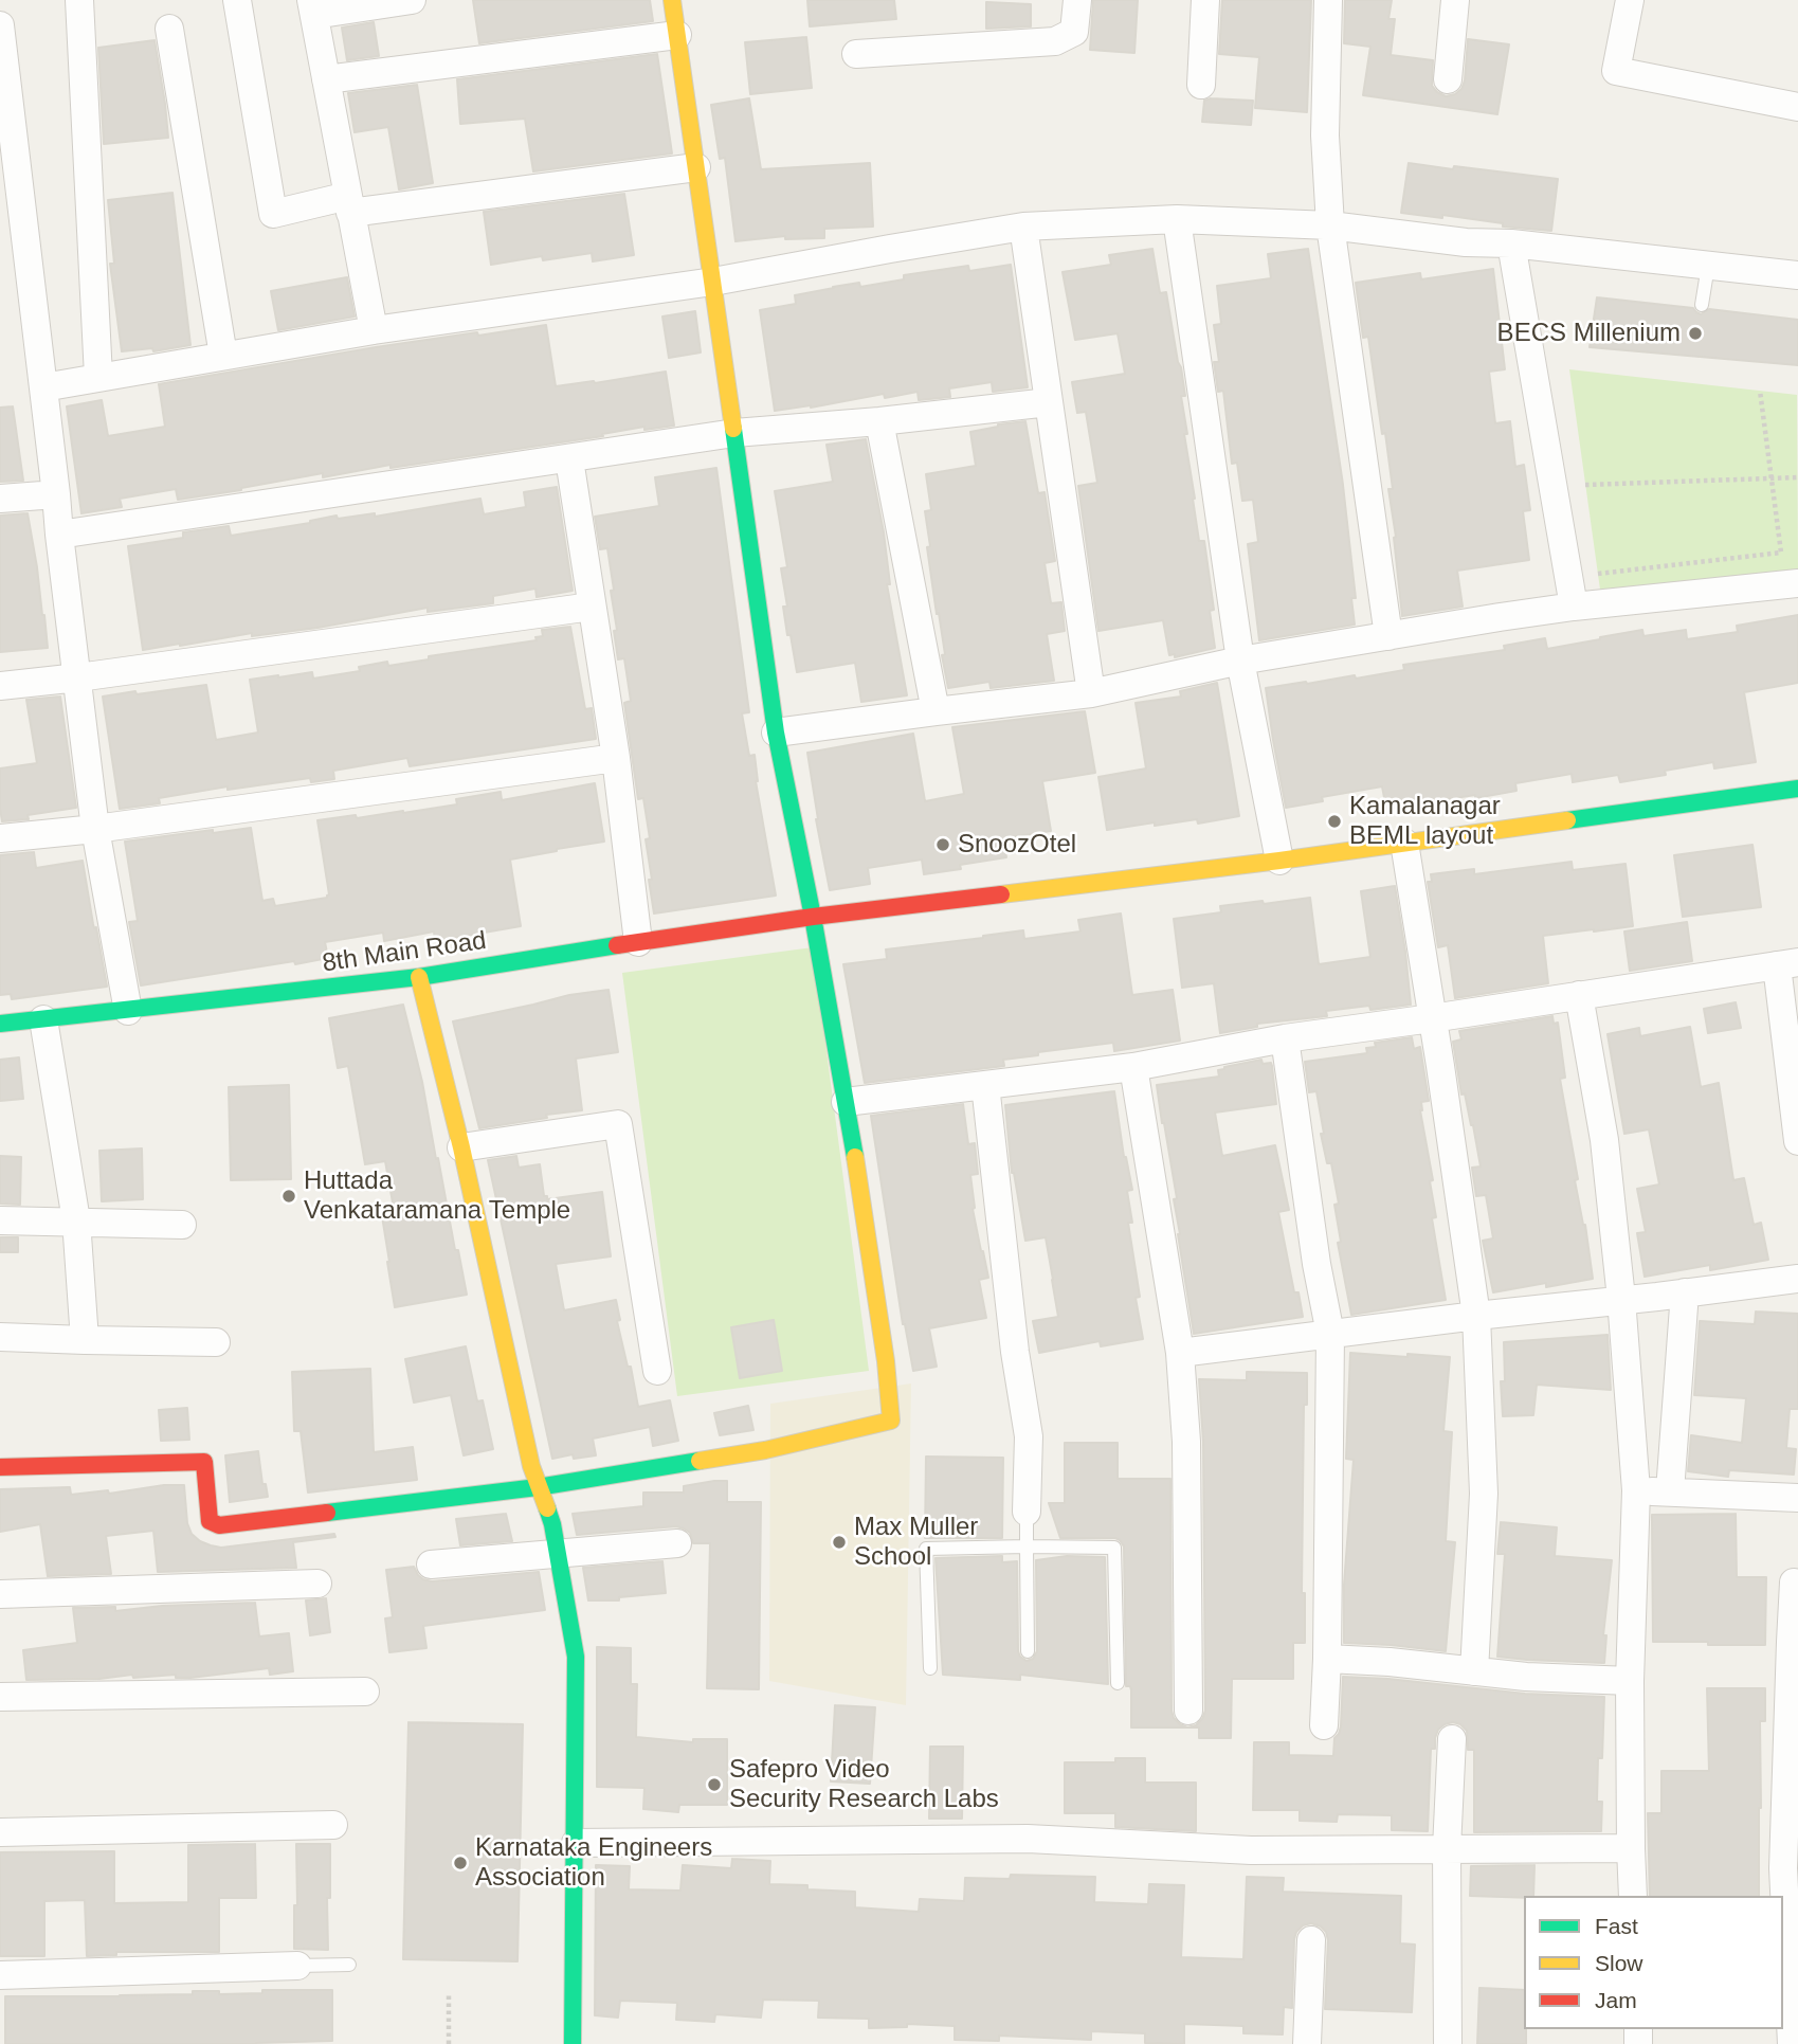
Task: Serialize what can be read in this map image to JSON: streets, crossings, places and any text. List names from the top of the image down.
{
  "streets": {
    "street": ["8th Main Road"]
  },
  "places": [
    "BECS Millenium",
    "Kamalanagar BEML layout",
    "SnoozOtel",
    "Huttada Venkataramana Temple",
    "Max Muller School",
    "Safepro Video Security Research Labs",
    "Karnataka Engineers Association"
  ],
  "legend": ["Fast", "Slow", "Jam"]
}
